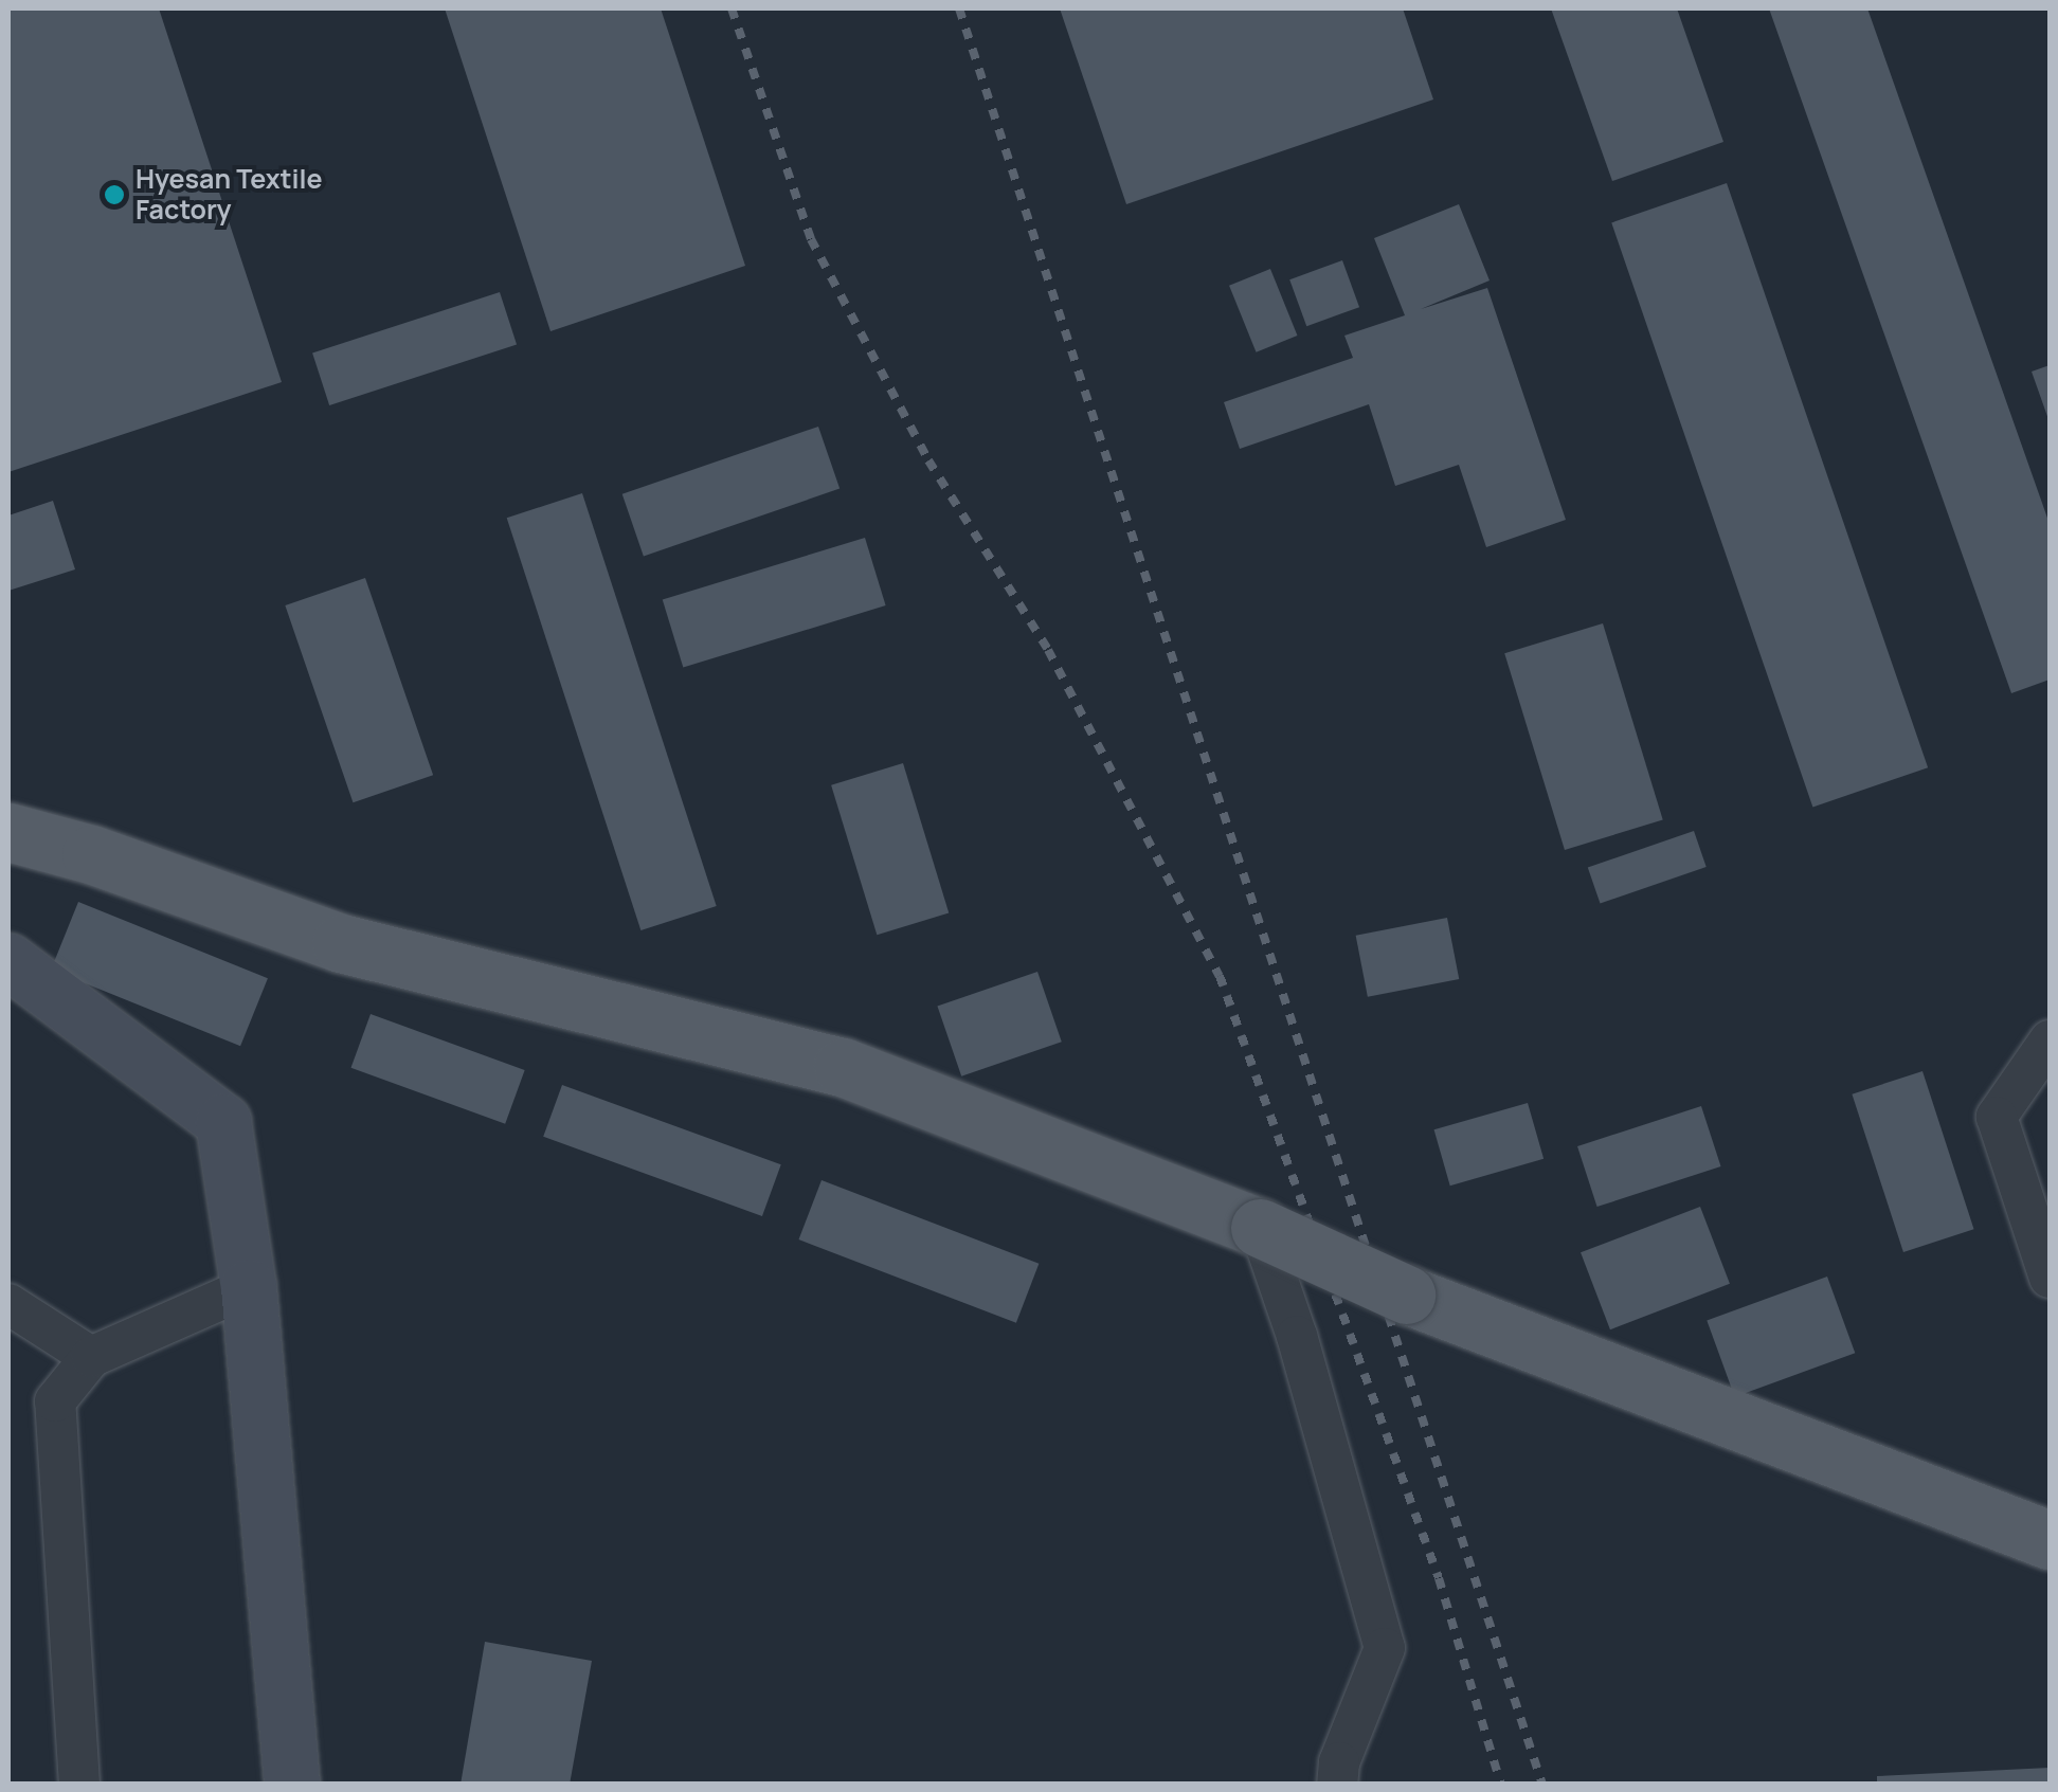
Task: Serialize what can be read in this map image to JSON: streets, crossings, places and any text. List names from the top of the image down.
{
  "places": ["Hyesan Textile Factory"]
}
